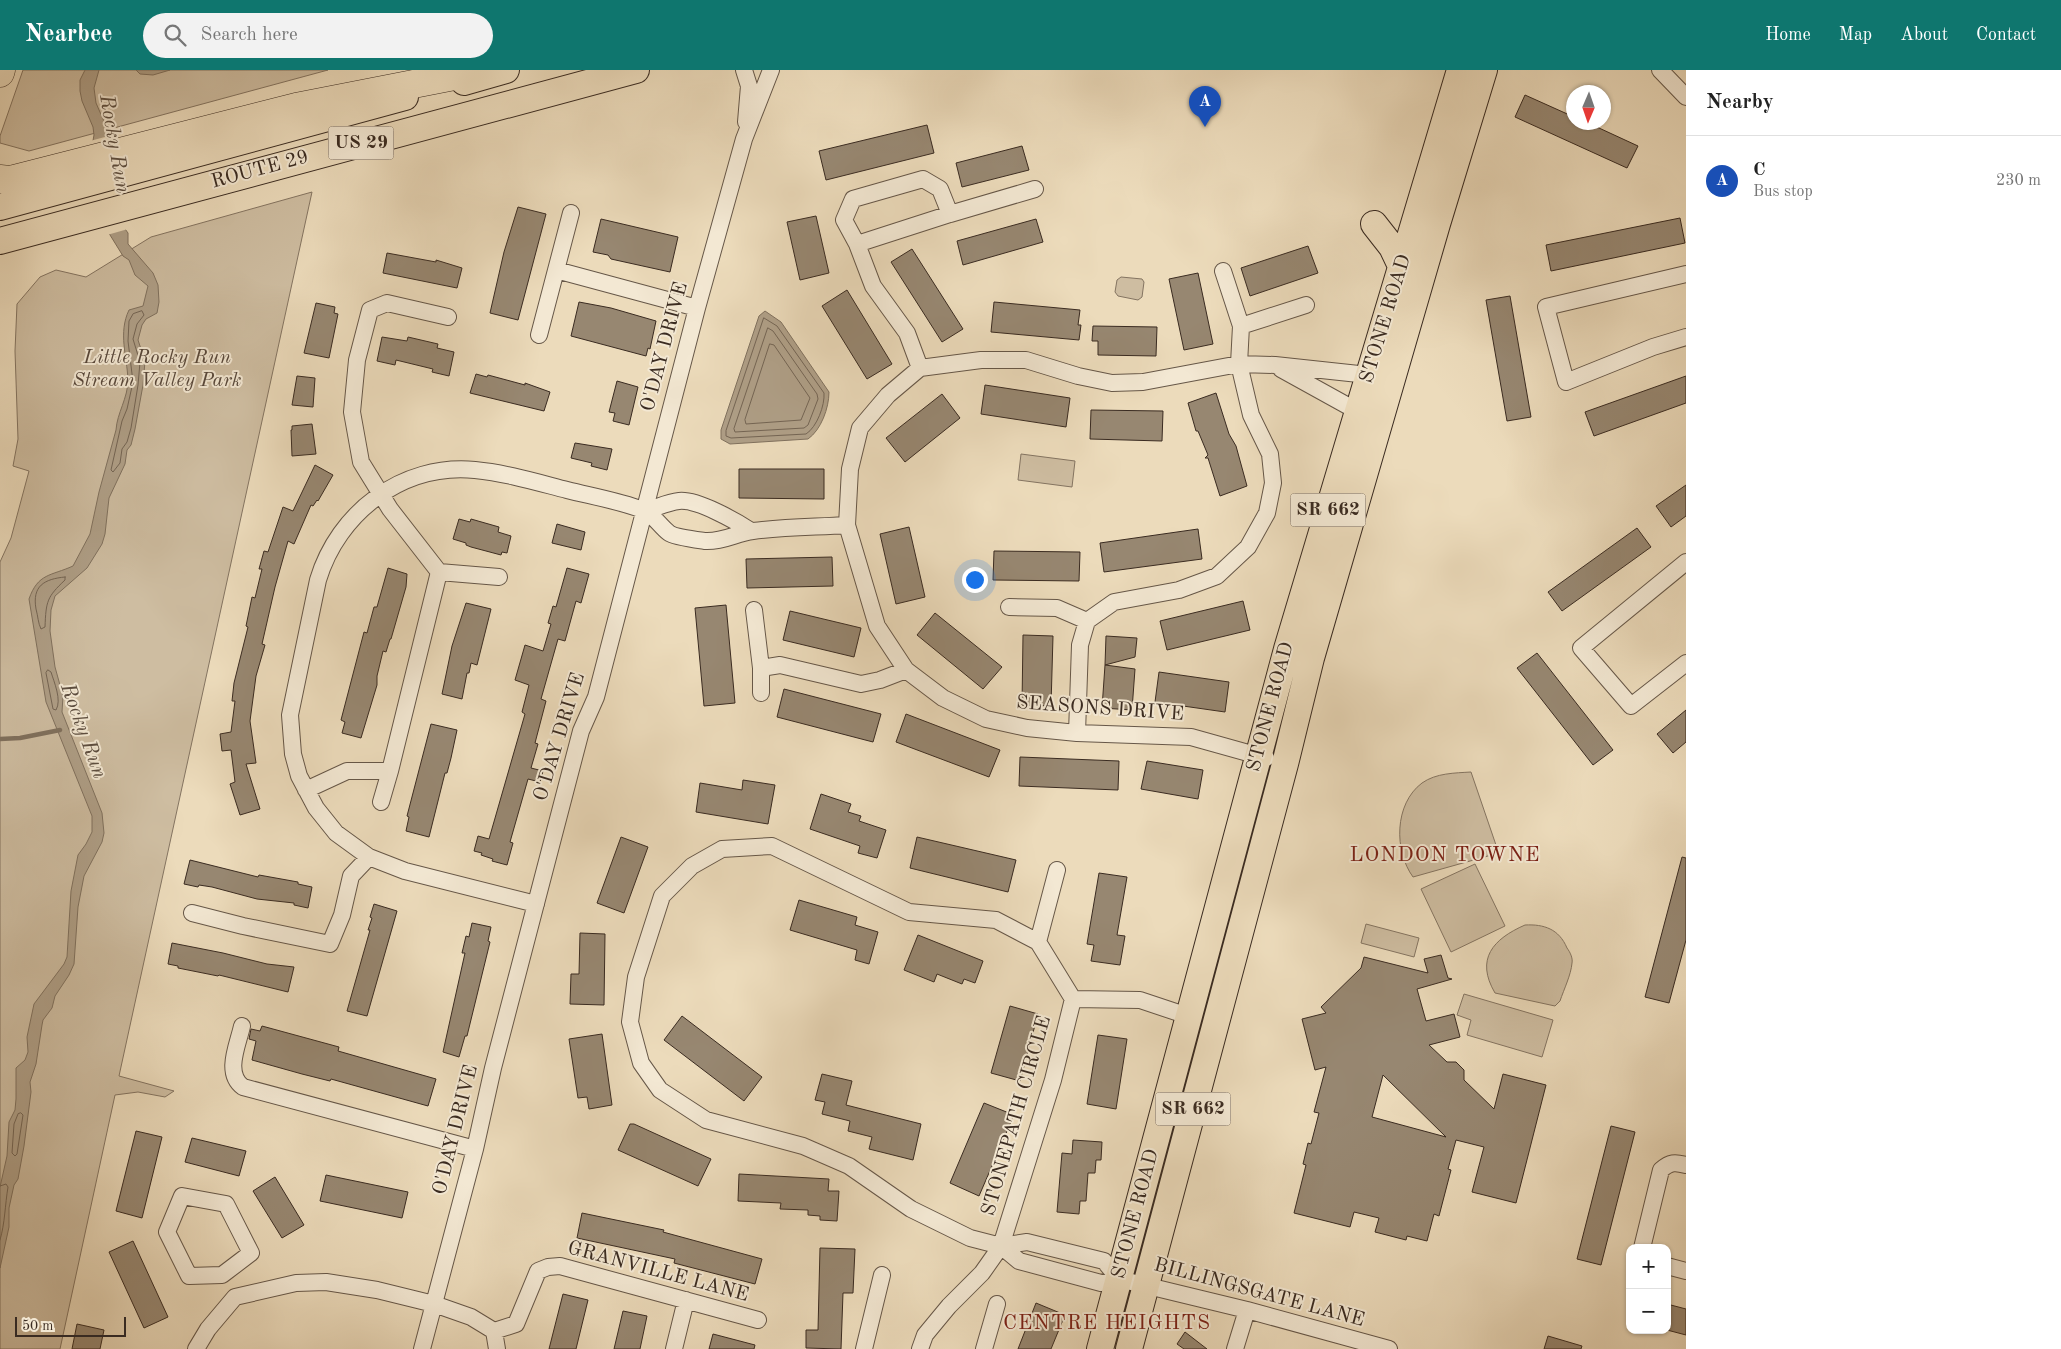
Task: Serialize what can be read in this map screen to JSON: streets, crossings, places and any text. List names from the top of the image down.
{
  "streets": {
    "main road": [
      "US 29",
      "ROUTE 29",
      "STONE ROAD",
      "SR 662"
    ],
    "street": [
      "O'DAY DRIVE",
      "SEASONS DRIVE",
      "STONEPATH CIRCLE",
      "GRANVILLE LANE",
      "BILLINGSGATE LANE"
    ]
  },
  "crossings": [
    ["STONE ROAD", "SEASONS DRIVE"],
    ["STONE ROAD", "STONEPATH CIRCLE"],
    ["STONE ROAD", "BILLINGSGATE LANE"],
    ["STONEPATH CIRCLE", "BILLINGSGATE LANE"]
  ],
  "districts": ["LONDON TOWNE", "CENTRE HEIGHTS"],
  "water": ["Rocky Run"],
  "parks": ["Little Rocky Run Stream Valley Park"],
  "scale_bar": "50 m",
  "north": "bottom",
  "page": {
    "header": "Nearbee",
    "search": "Search here",
    "nav": [
      "Home",
      "Map",
      "About",
      "Contact"
    ],
    "heading": "Nearby",
    "pins": "A",
    "list": [
      {
        "mark": "A",
        "name": "C",
        "note": "Bus stop",
        "value": "230 m"
      }
    ],
    "map_buttons": ["+", "−"],
    "scale": "50 m"
  }
}
